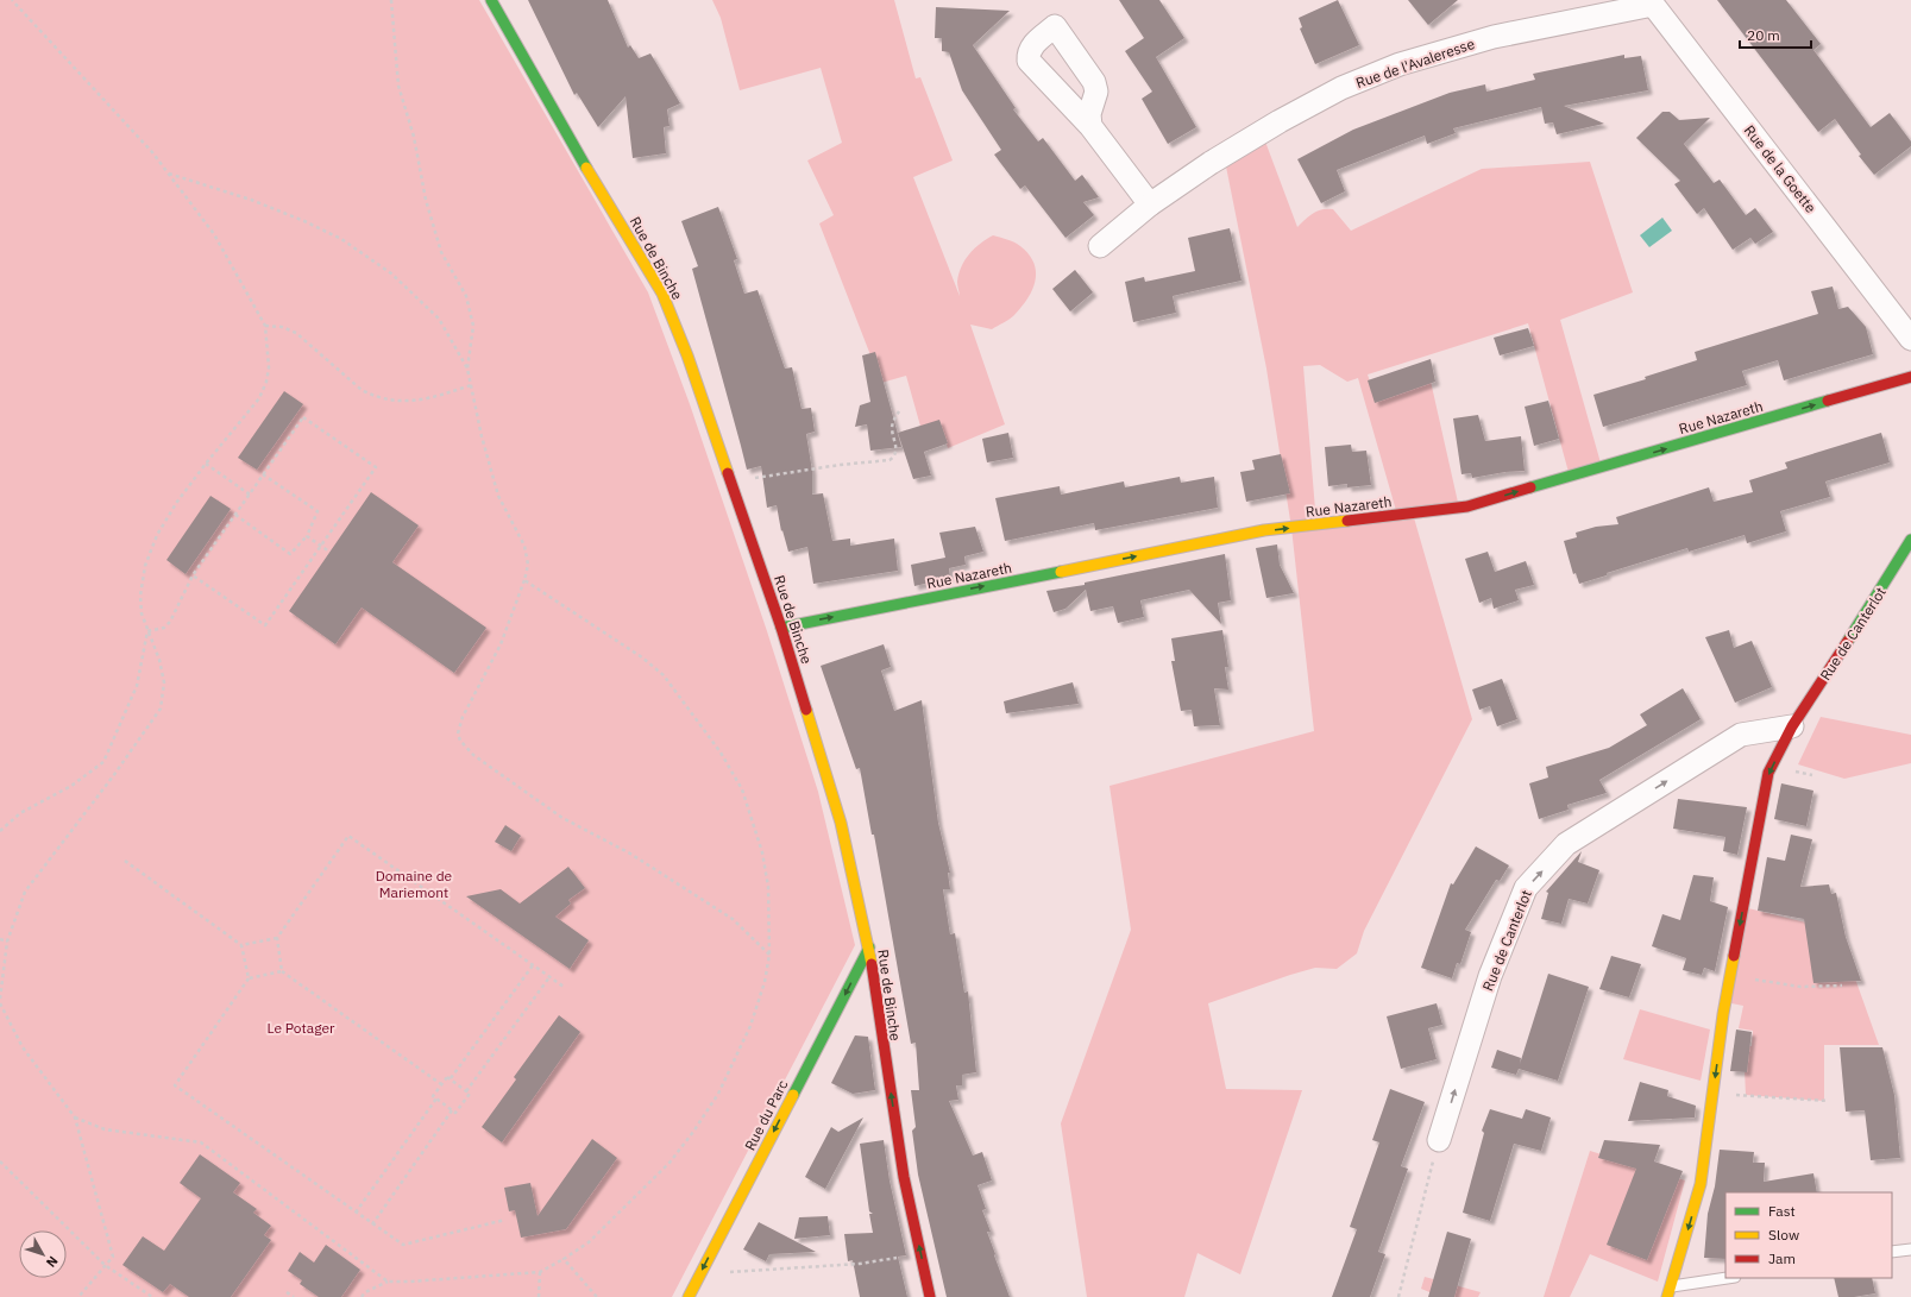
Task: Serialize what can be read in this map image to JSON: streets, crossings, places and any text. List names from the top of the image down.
{
  "streets": {
    "street": [
      "Rue de l'Avaleresse",
      "Rue de la Goette",
      "Rue de Binche",
      "Rue Nazareth",
      "Rue de Canterlot",
      "Rue du Parc"
    ]
  },
  "crossings": [
    ["Rue de l'Avaleresse", "Rue de la Goette"],
    ["Rue de Binche", "Rue Nazareth"],
    ["Rue de Binche", "Rue du Parc"]
  ],
  "one_way": ["Rue Nazareth", "Rue du Parc"],
  "parks": ["Domaine de Mariemont", "Le Potager"],
  "legend": ["Fast", "Slow", "Jam"],
  "scale_bar": "20 m",
  "north": "bottom right"
}
